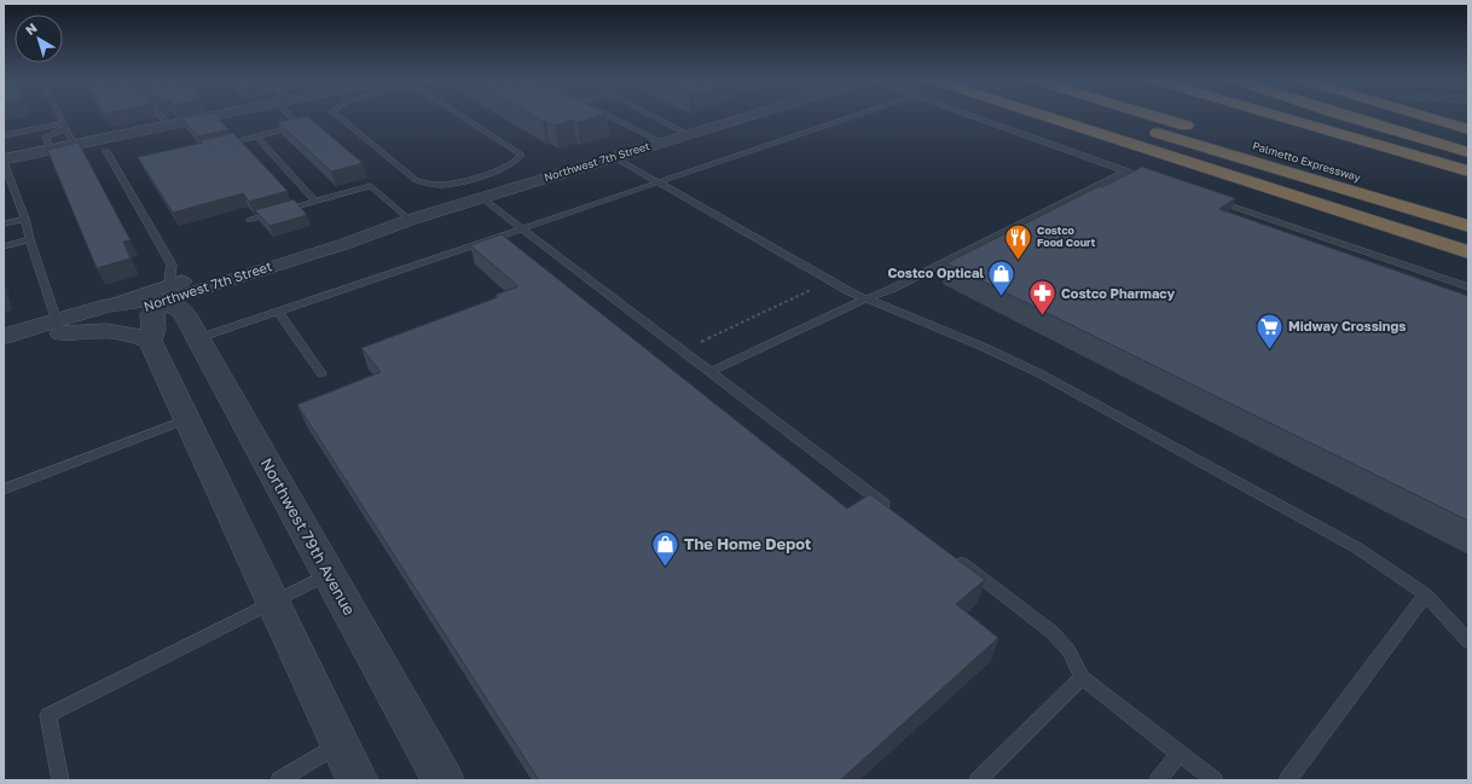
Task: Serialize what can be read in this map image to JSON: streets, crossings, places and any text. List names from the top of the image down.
{
  "streets": {
    "highway": ["Palmetto Expressway"],
    "street": ["Northwest 7th Street", "Northwest 79th Avenue"]
  },
  "crossings": [
    ["Northwest 7th Street", "Northwest 79th Avenue"]
  ],
  "places": {
    "restaurant": ["Costco Food Court"],
    "shop": ["Costco Optical", "The Home Depot"],
    "pharmacy": ["Costco Pharmacy"],
    "supermarket": ["Midway Crossings"]
  },
  "north": "top left"
}
